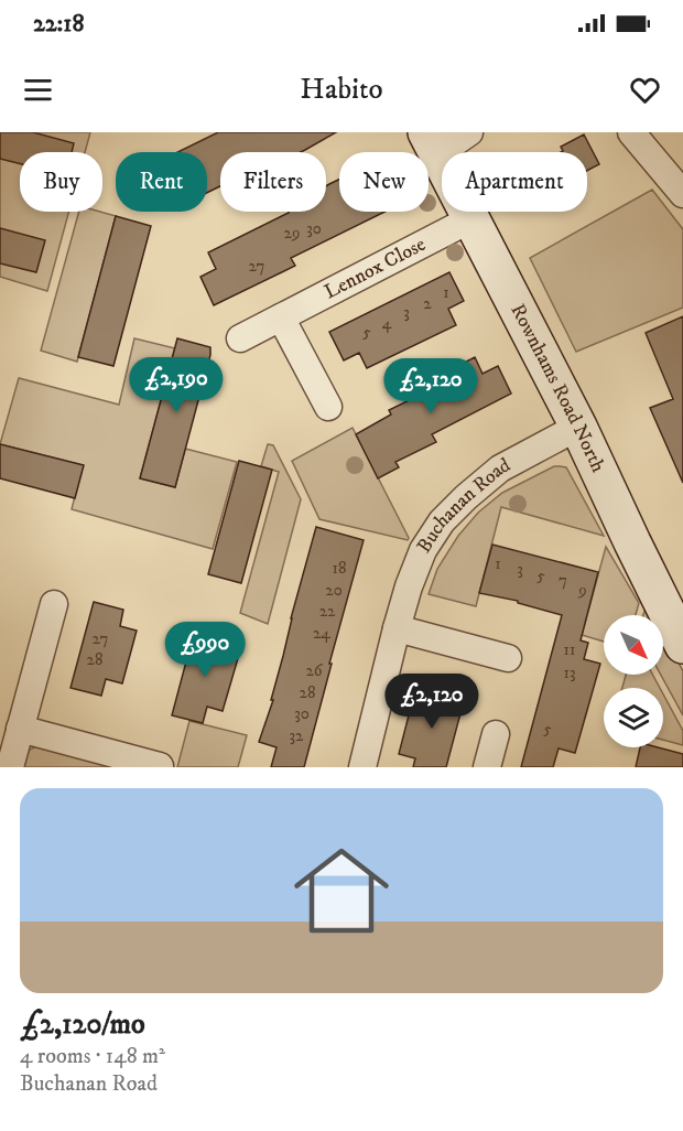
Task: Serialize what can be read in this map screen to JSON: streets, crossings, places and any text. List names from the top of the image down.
{
  "streets": {
    "street": ["Lennox Close", "Rownhams Road North", "Buchanan Road"]
  },
  "crossings": [
    ["Lennox Close", "Rownhams Road North"],
    ["Rownhams Road North", "Buchanan Road"]
  ],
  "house_numbers": [
    "30",
    "29",
    "27",
    "1",
    "2",
    "3",
    "4",
    "5",
    "1",
    "18",
    "3",
    "5",
    "7",
    "20",
    "9",
    "22",
    "24",
    "27",
    "11",
    "28",
    "26",
    "13",
    "28",
    "30",
    "5",
    "32"
  ],
  "north": "bottom right",
  "page": {
    "status": "22:18",
    "header": "Habito",
    "chip": [
      "Buy",
      "Rent",
      "Filters",
      "New",
      "Apartment"
    ],
    "price": [
      "£2,190",
      "£2,120",
      "£990",
      "£2,120"
    ],
    "list": [
      {
        "name": "£2,120/mo",
        "note": "4 rooms · 148 m² · Buchanan Road"
      }
    ]
  }
}
